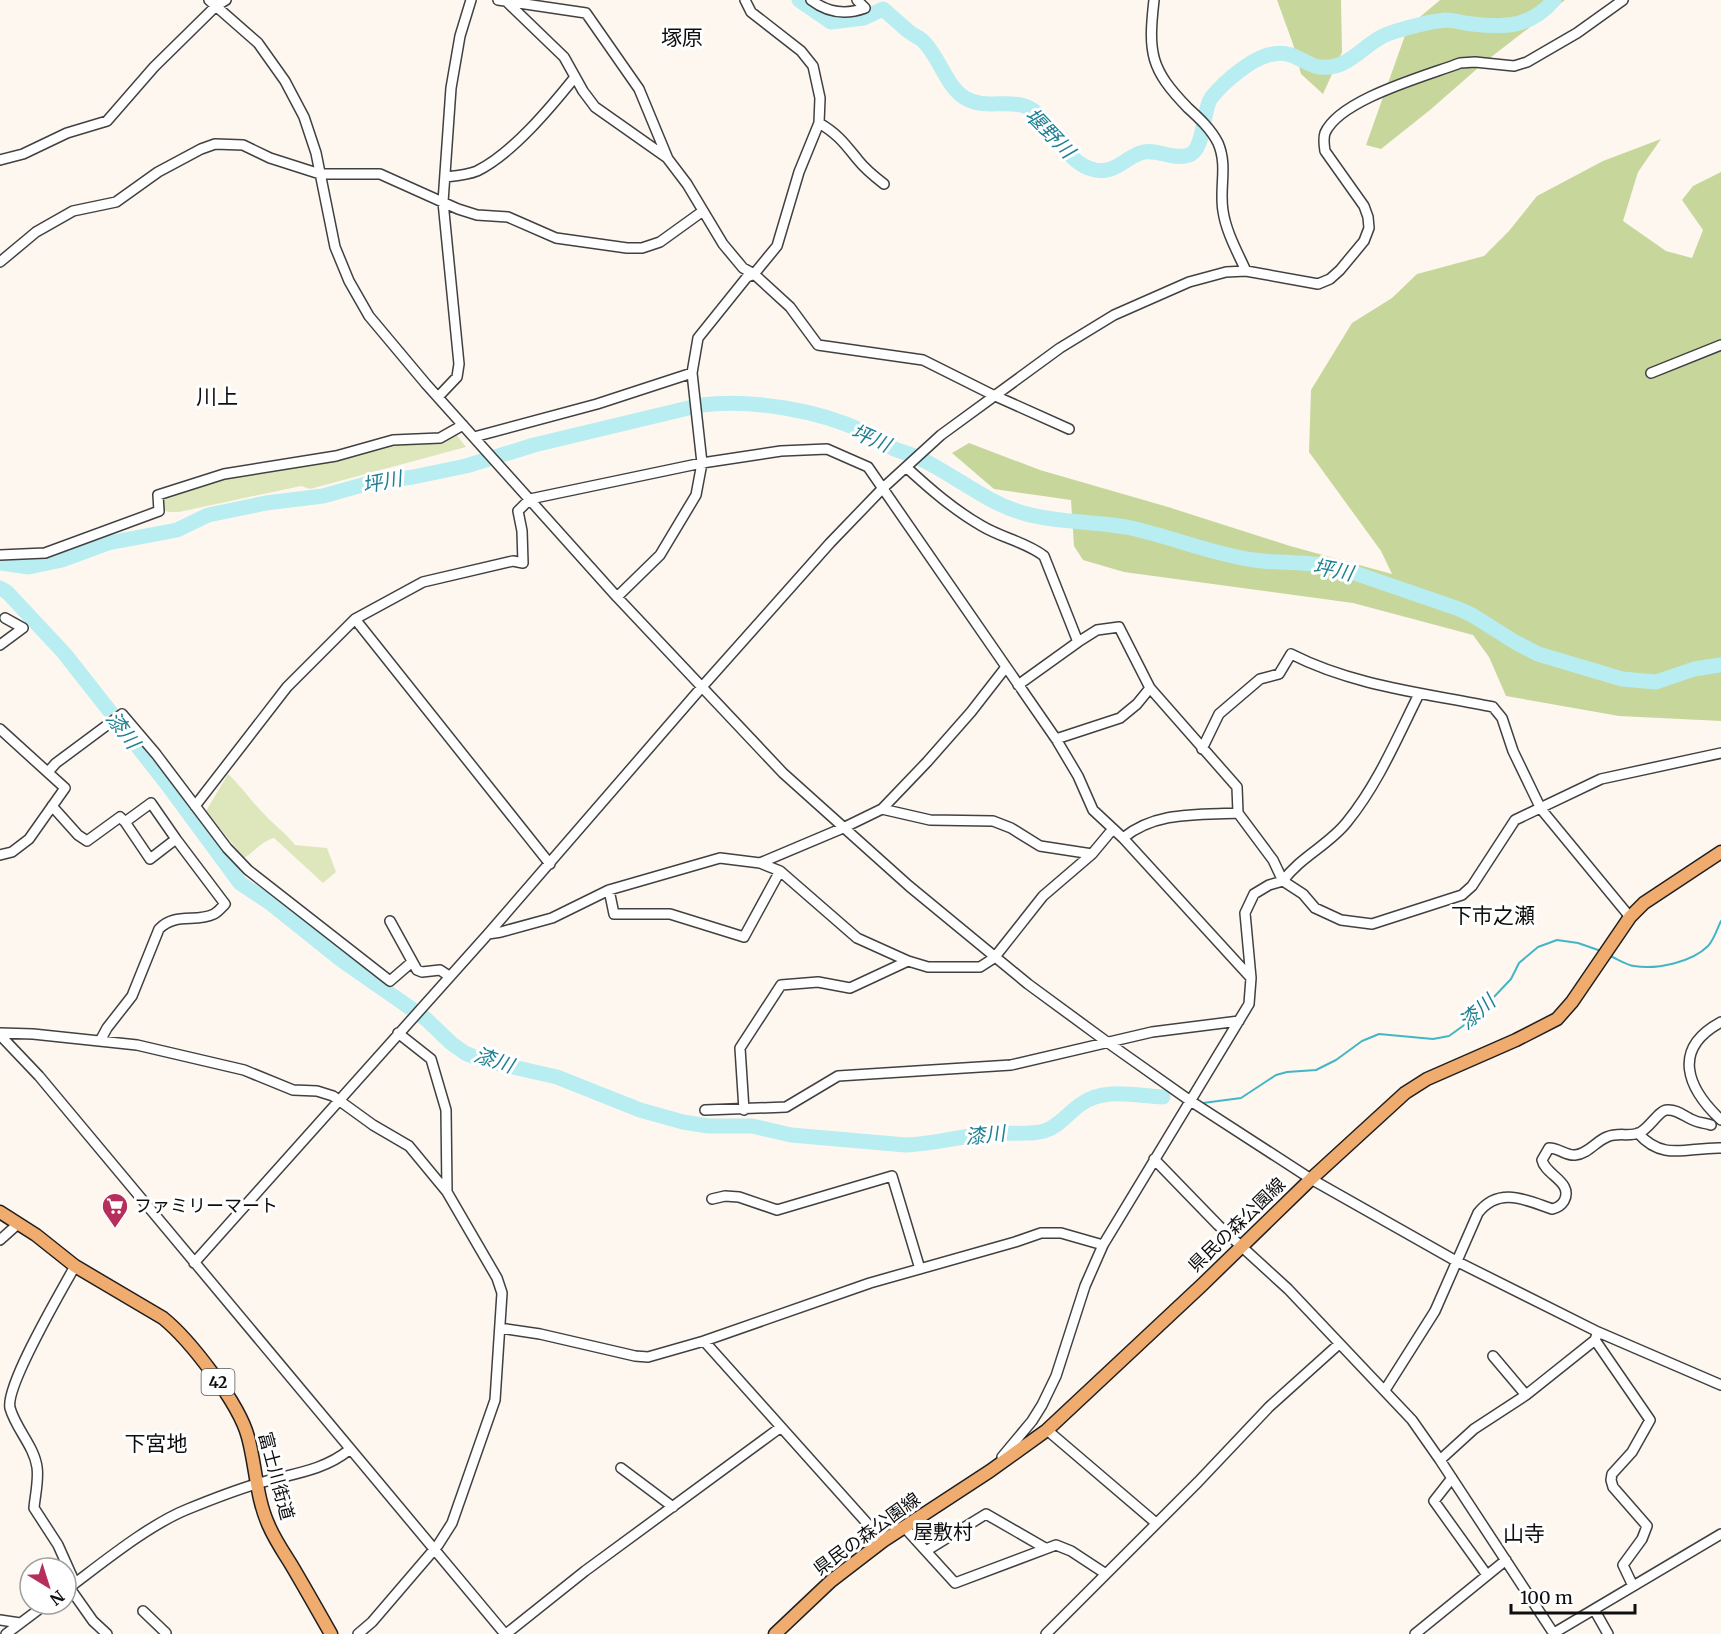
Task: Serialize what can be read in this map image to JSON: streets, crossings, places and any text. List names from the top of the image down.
{
  "streets": {
    "main road": ["県民の森公園線", "42", "富士川街道"]
  },
  "districts": [
    "塚原",
    "川上",
    "下市之瀬",
    "下宮地",
    "屋敷村",
    "山寺"
  ],
  "water": ["堰野川", "坪川", "漆川"],
  "places": {
    "supermarket": ["ファミリーマート"]
  },
  "scale_bar": "100 m",
  "north": "bottom right"
}
